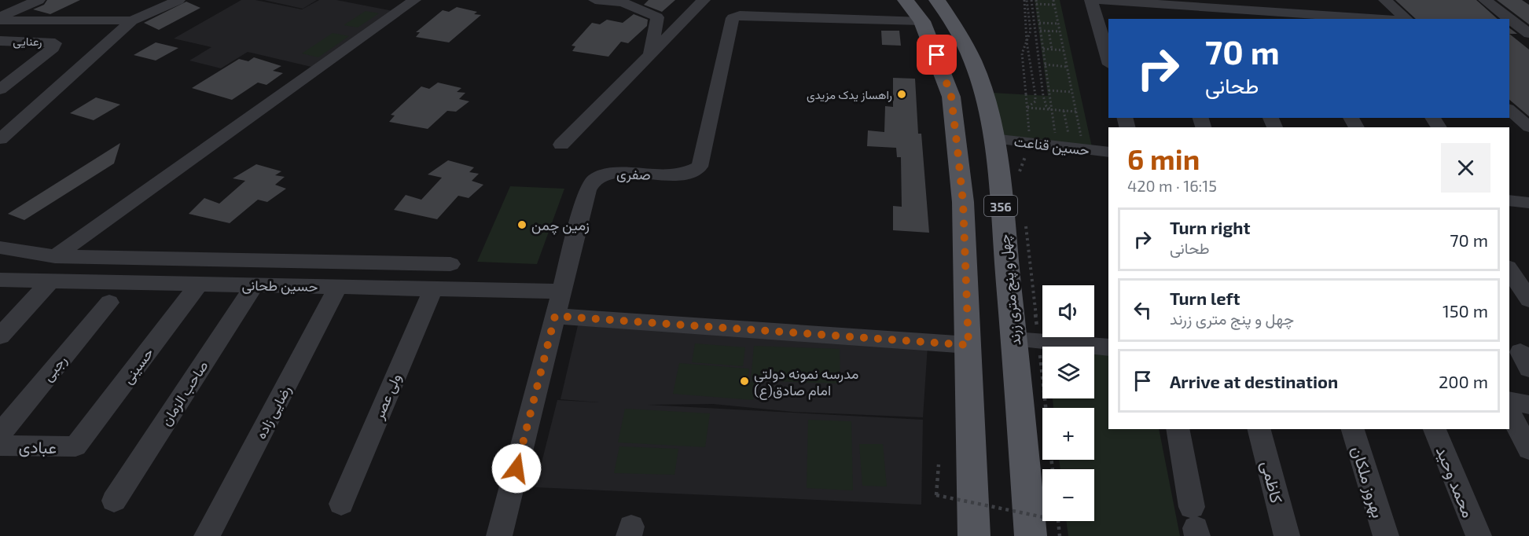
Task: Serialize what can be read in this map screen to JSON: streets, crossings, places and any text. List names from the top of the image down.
{
  "streets": {
    "main road": ["356", "چهل و پنج متری زرند"],
    "street": [
      "رعنایی",
      "حسین قناعت",
      "صفری",
      "حسین طحانی",
      "حسینی",
      "رجبی",
      "صاحب الزمان",
      "ولی عصر",
      "رضایی زاده",
      "عبادی",
      "کاظمی",
      "بهروز ملکان",
      "محمد وحید"
    ]
  },
  "crossings": [
    ["حسین قناعت", "چهل و پنج متری زرند"],
    ["صفری", "356"],
    ["صفری", "حسین طحانی"],
    ["حسین طحانی", "حسینی"],
    ["حسین طحانی", "صاحب الزمان"],
    ["حسین طحانی", "ولی عصر"],
    ["حسین طحانی", "رضایی زاده"],
    ["حسینی", "عبادی"],
    ["رجبی", "عبادی"]
  ],
  "places": ["راهساز یدک مزیدی", "زمین چمن", "مدرسه نمونه دولتی امام صادق(ع)"],
  "page": {
    "turn": ["70 m", "طحانی"],
    "heading": ["6 min", "420 m · 16:15"],
    "list": [
      {
        "name": "Turn right",
        "note": "طحانی",
        "value": "70 m"
      },
      {
        "name": "Turn left",
        "note": "چهل و پنج متری زرند",
        "value": "150 m"
      },
      {
        "name": "Arrive at destination",
        "value": "200 m"
      }
    ],
    "map_buttons": ["+", "−"]
  }
}
